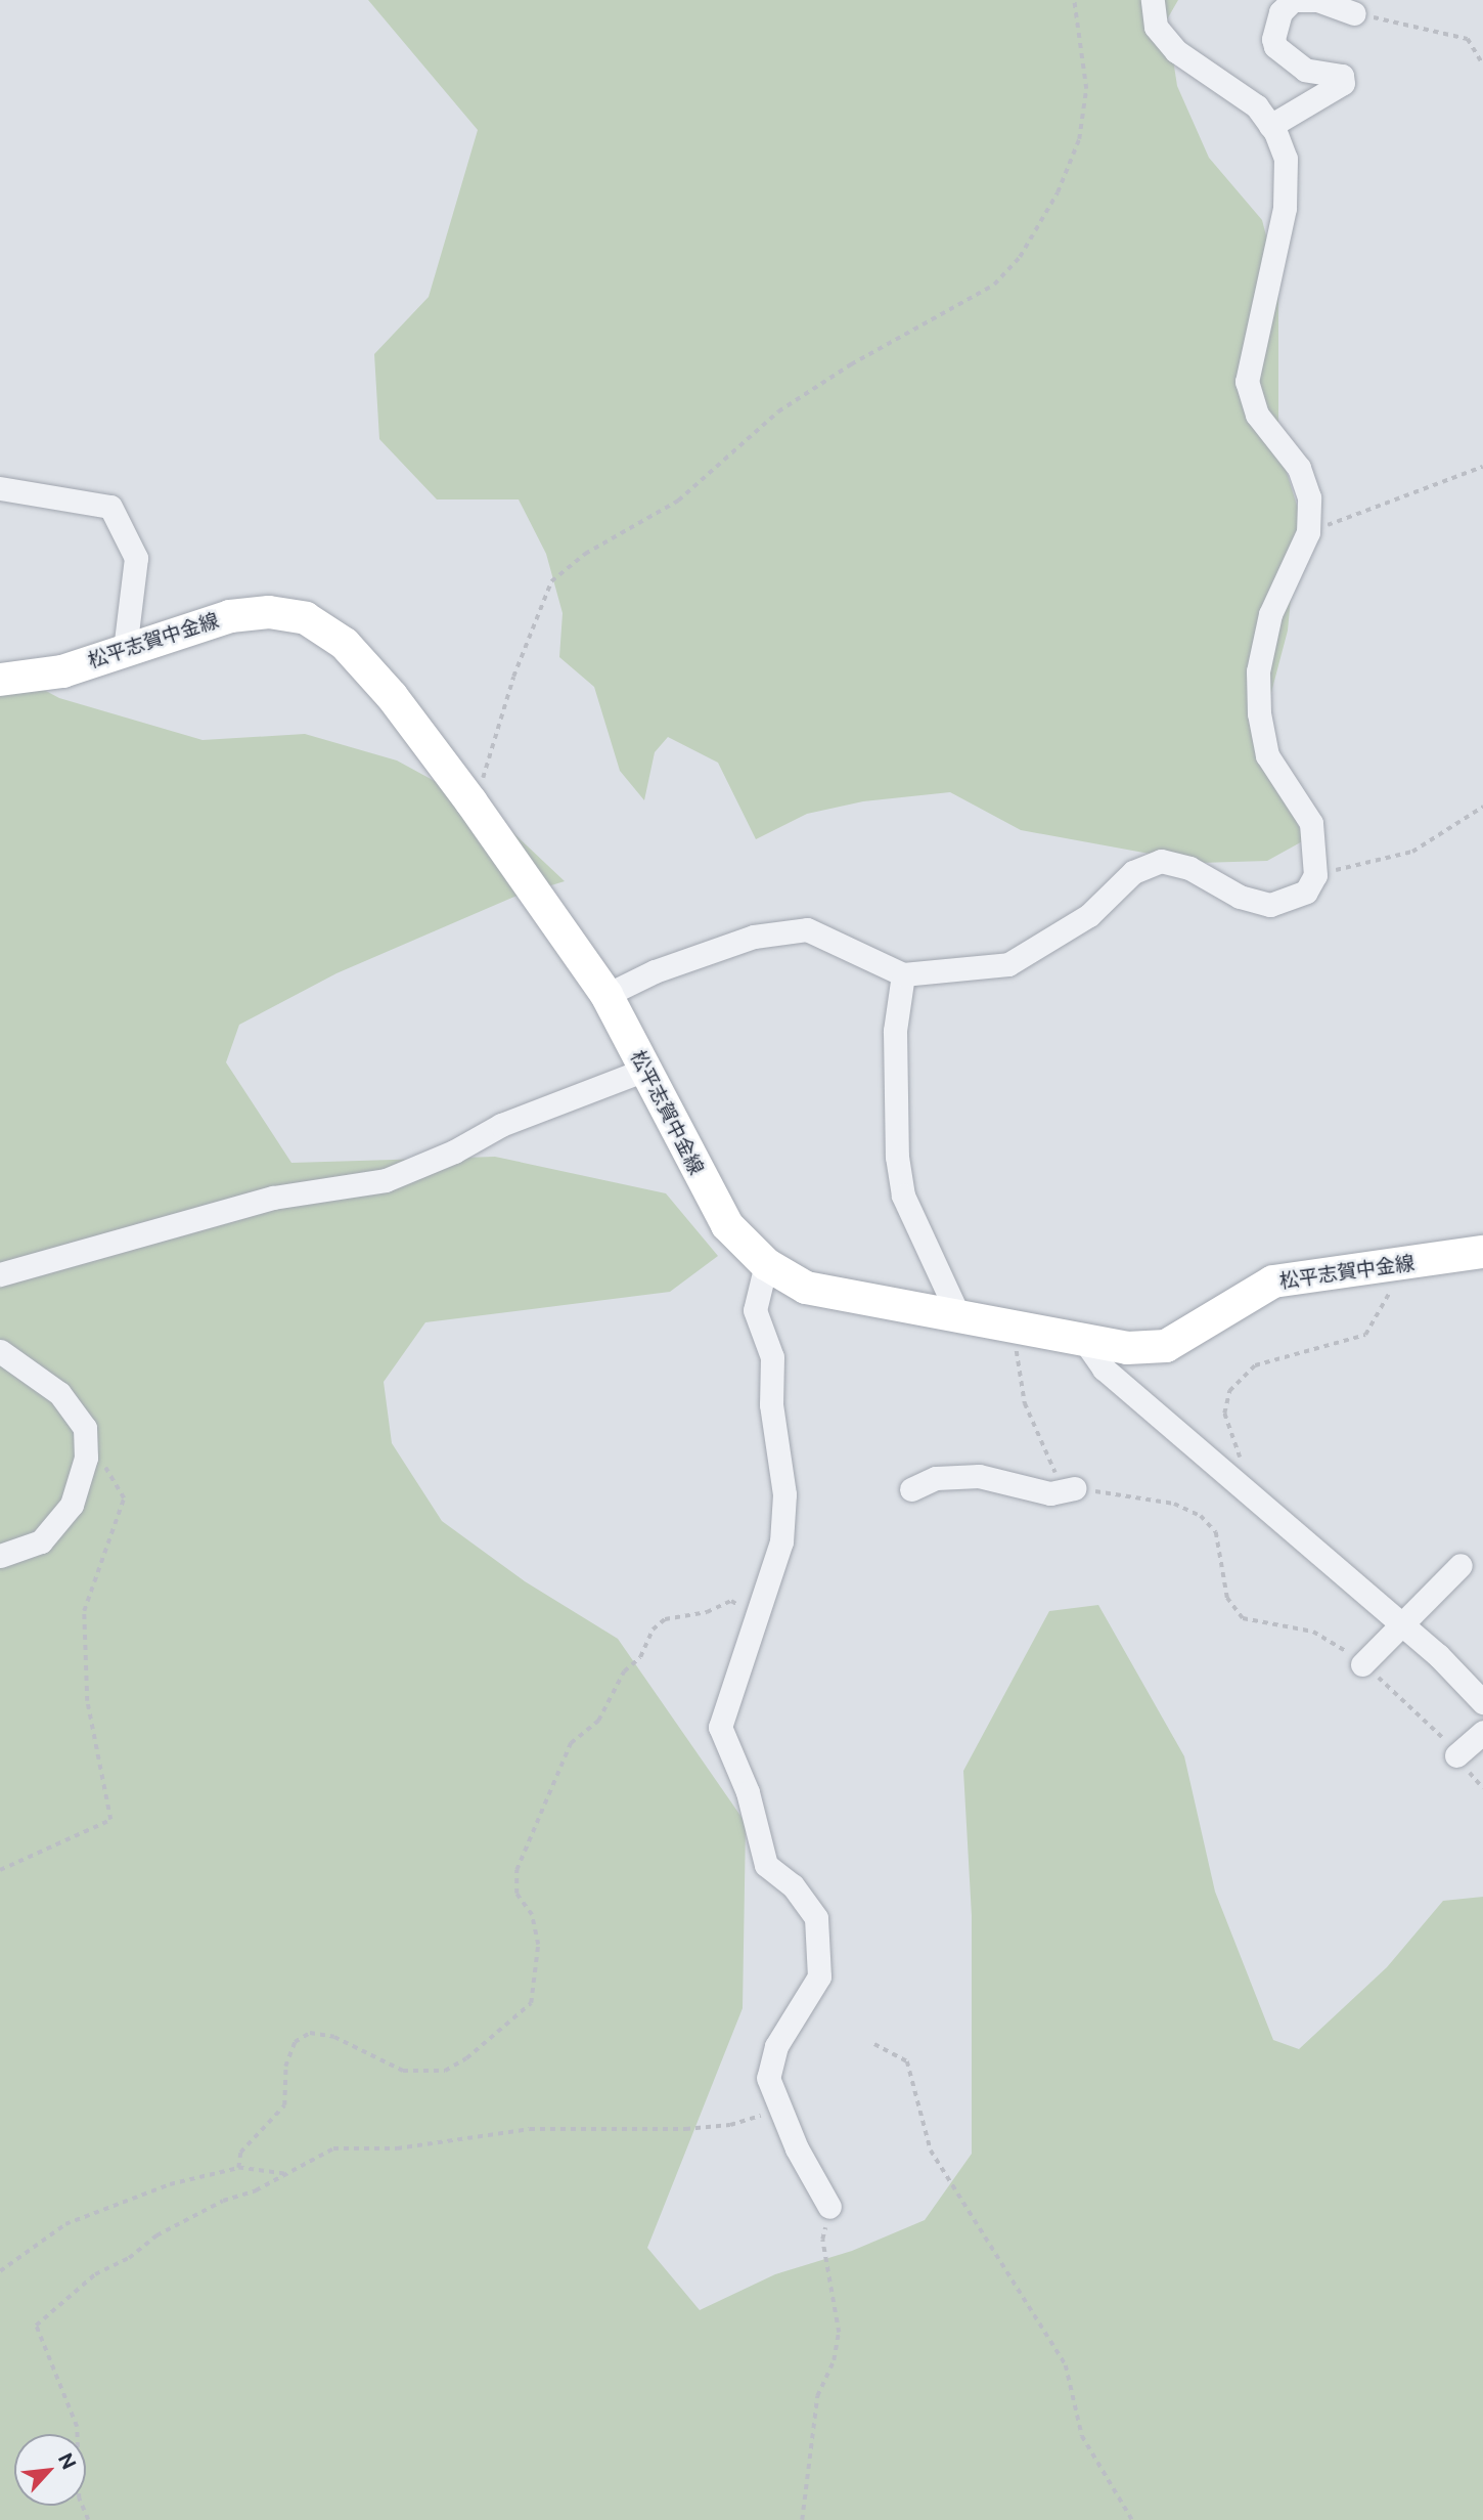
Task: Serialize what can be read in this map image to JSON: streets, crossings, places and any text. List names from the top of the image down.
{
  "streets": {
    "main road": ["松平志賀中金線"]
  },
  "north": "top right"
}
